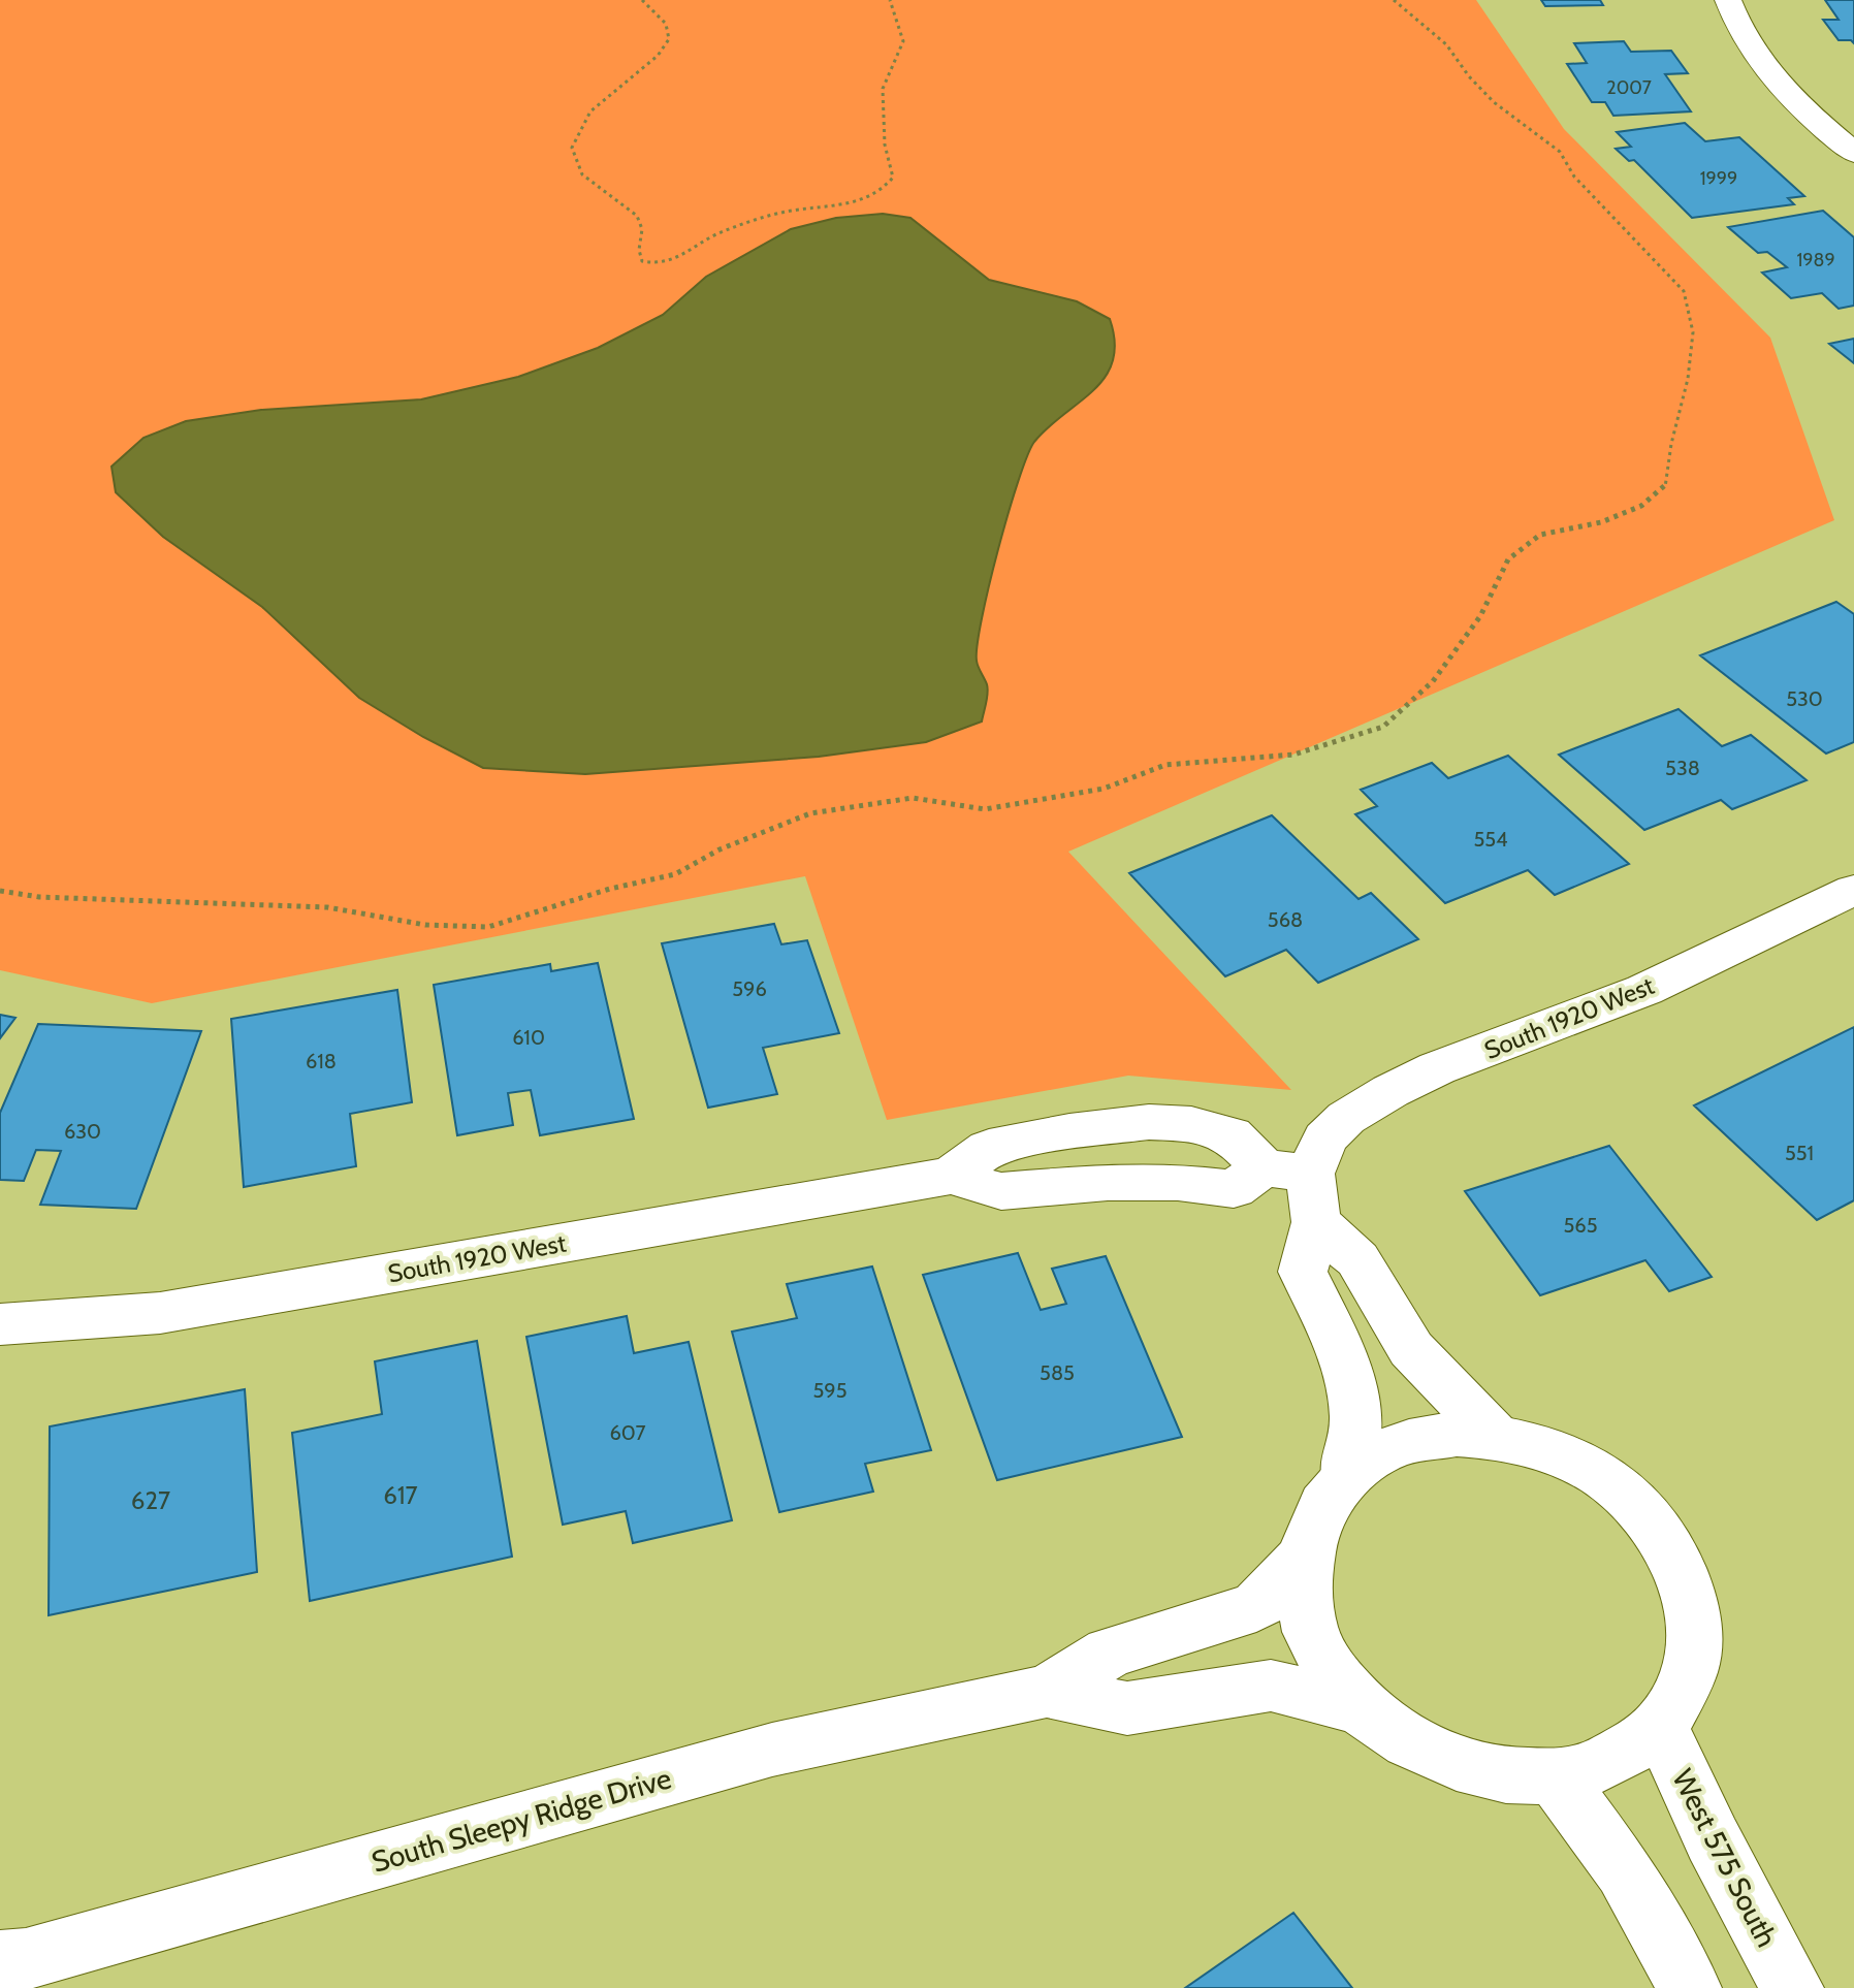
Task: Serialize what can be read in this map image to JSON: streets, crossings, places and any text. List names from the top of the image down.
{
  "streets": {
    "street": ["South 1920 West", "South Sleepy Ridge Drive", "West 575 South"]
  },
  "house_numbers": [
    "2007",
    "1999",
    "1989",
    "530",
    "538",
    "554",
    "568",
    "596",
    "610",
    "618",
    "630",
    "551",
    "565",
    "585",
    "595",
    "607",
    "617",
    "627"
  ]
}
